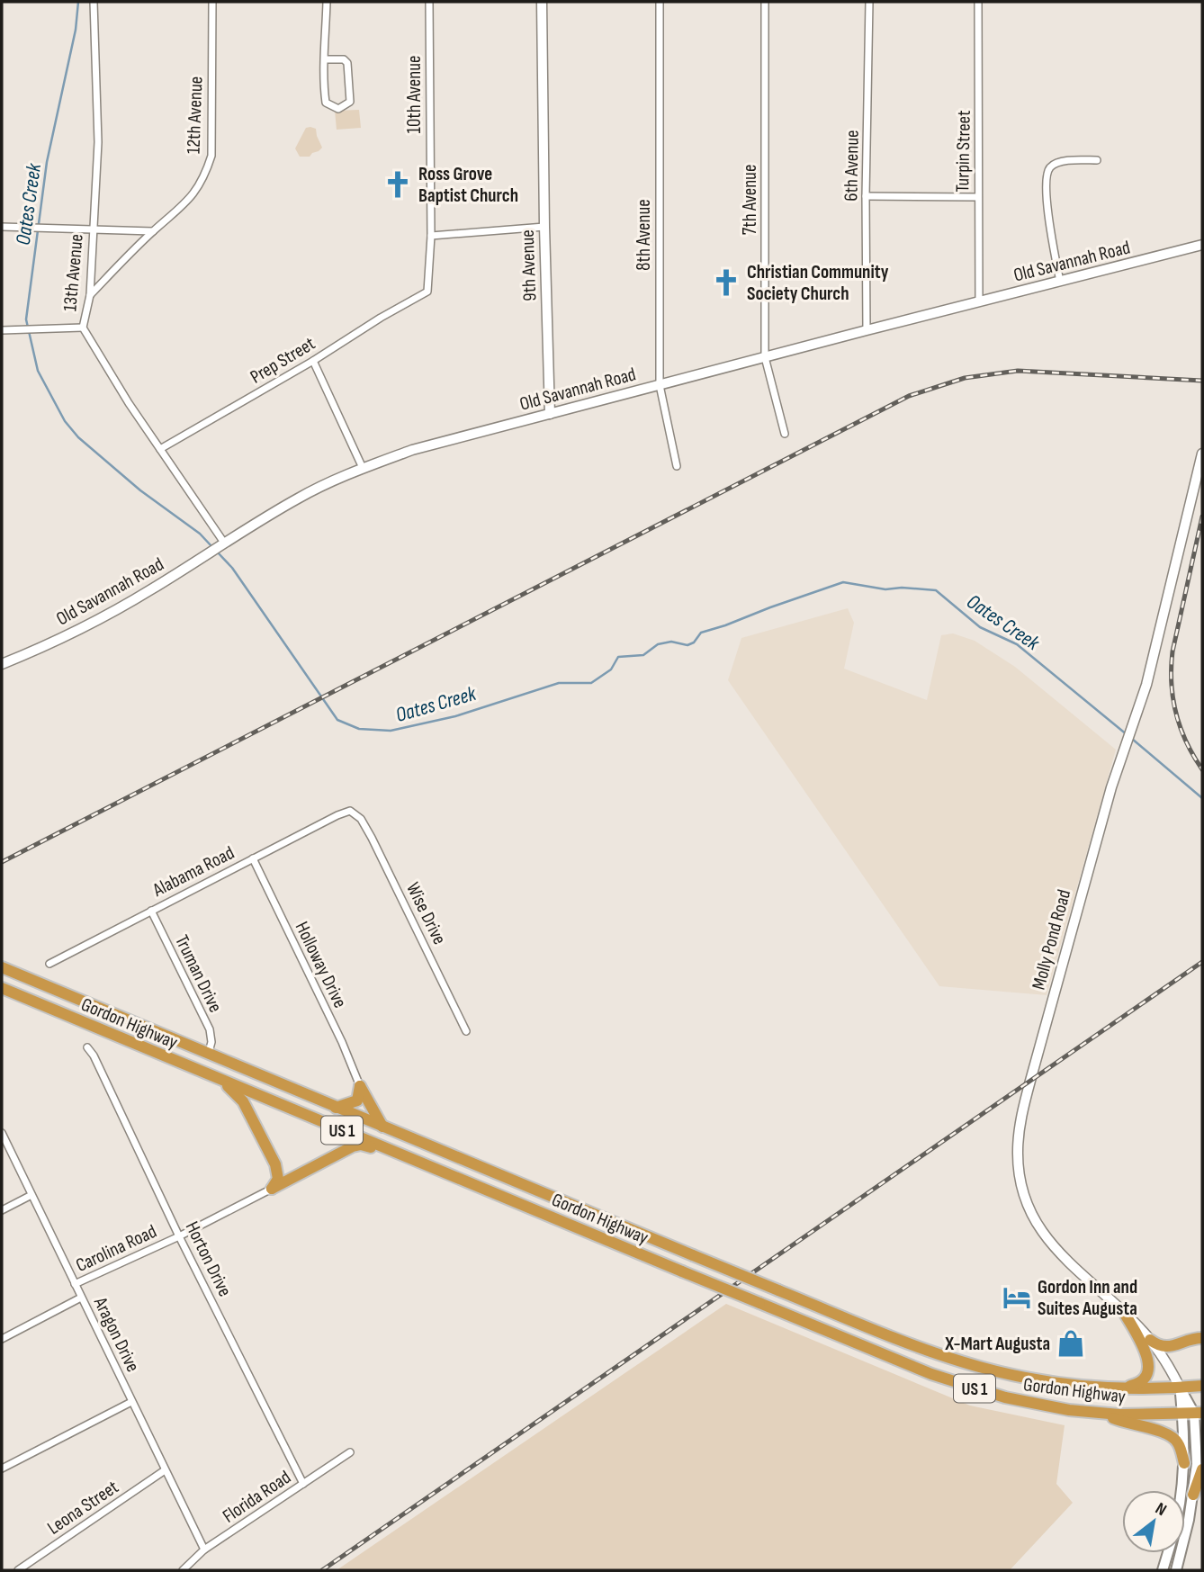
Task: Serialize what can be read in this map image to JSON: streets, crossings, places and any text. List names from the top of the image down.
{
  "streets": {
    "highway": ["Gordon Highway", "US 1"],
    "street": [
      "10th Avenue",
      "12th Avenue",
      "Turpin Street",
      "6th Avenue",
      "7th Avenue",
      "8th Avenue",
      "Old Savannah Road",
      "9th Avenue",
      "13th Avenue",
      "Prep Street",
      "Alabama Road",
      "Wise Drive",
      "Molly Pond Road",
      "Holloway Drive",
      "Truman Drive",
      "Carolina Road",
      "Horton Drive",
      "Aragon Drive",
      "Florida Road",
      "Leona Street"
    ]
  },
  "crossings": [
    ["10th Avenue", "Prep Street"],
    ["12th Avenue", "13th Avenue"],
    ["Turpin Street", "Old Savannah Road"],
    ["6th Avenue", "Old Savannah Road"],
    ["7th Avenue", "Old Savannah Road"],
    ["8th Avenue", "Old Savannah Road"],
    ["Old Savannah Road", "9th Avenue"],
    ["Old Savannah Road", "13th Avenue"],
    ["13th Avenue", "Prep Street"],
    ["Alabama Road", "Wise Drive"],
    ["Alabama Road", "Holloway Drive"],
    ["Alabama Road", "Truman Drive"],
    ["Molly Pond Road", "Gordon Highway"],
    ["Truman Drive", "Gordon Highway"],
    ["Carolina Road", "Horton Drive"],
    ["Carolina Road", "Aragon Drive"],
    ["Horton Drive", "Florida Road"],
    ["Aragon Drive", "Florida Road"],
    ["Aragon Drive", "Leona Street"]
  ],
  "water": ["Oates Creek"],
  "places": {
    "church": ["Ross Grove Baptist Church", "Christian Community Society Church"],
    "hotel": ["Gordon Inn and Suites Augusta"],
    "shop": ["X-Mart Augusta"]
  },
  "north": "top right"
}
